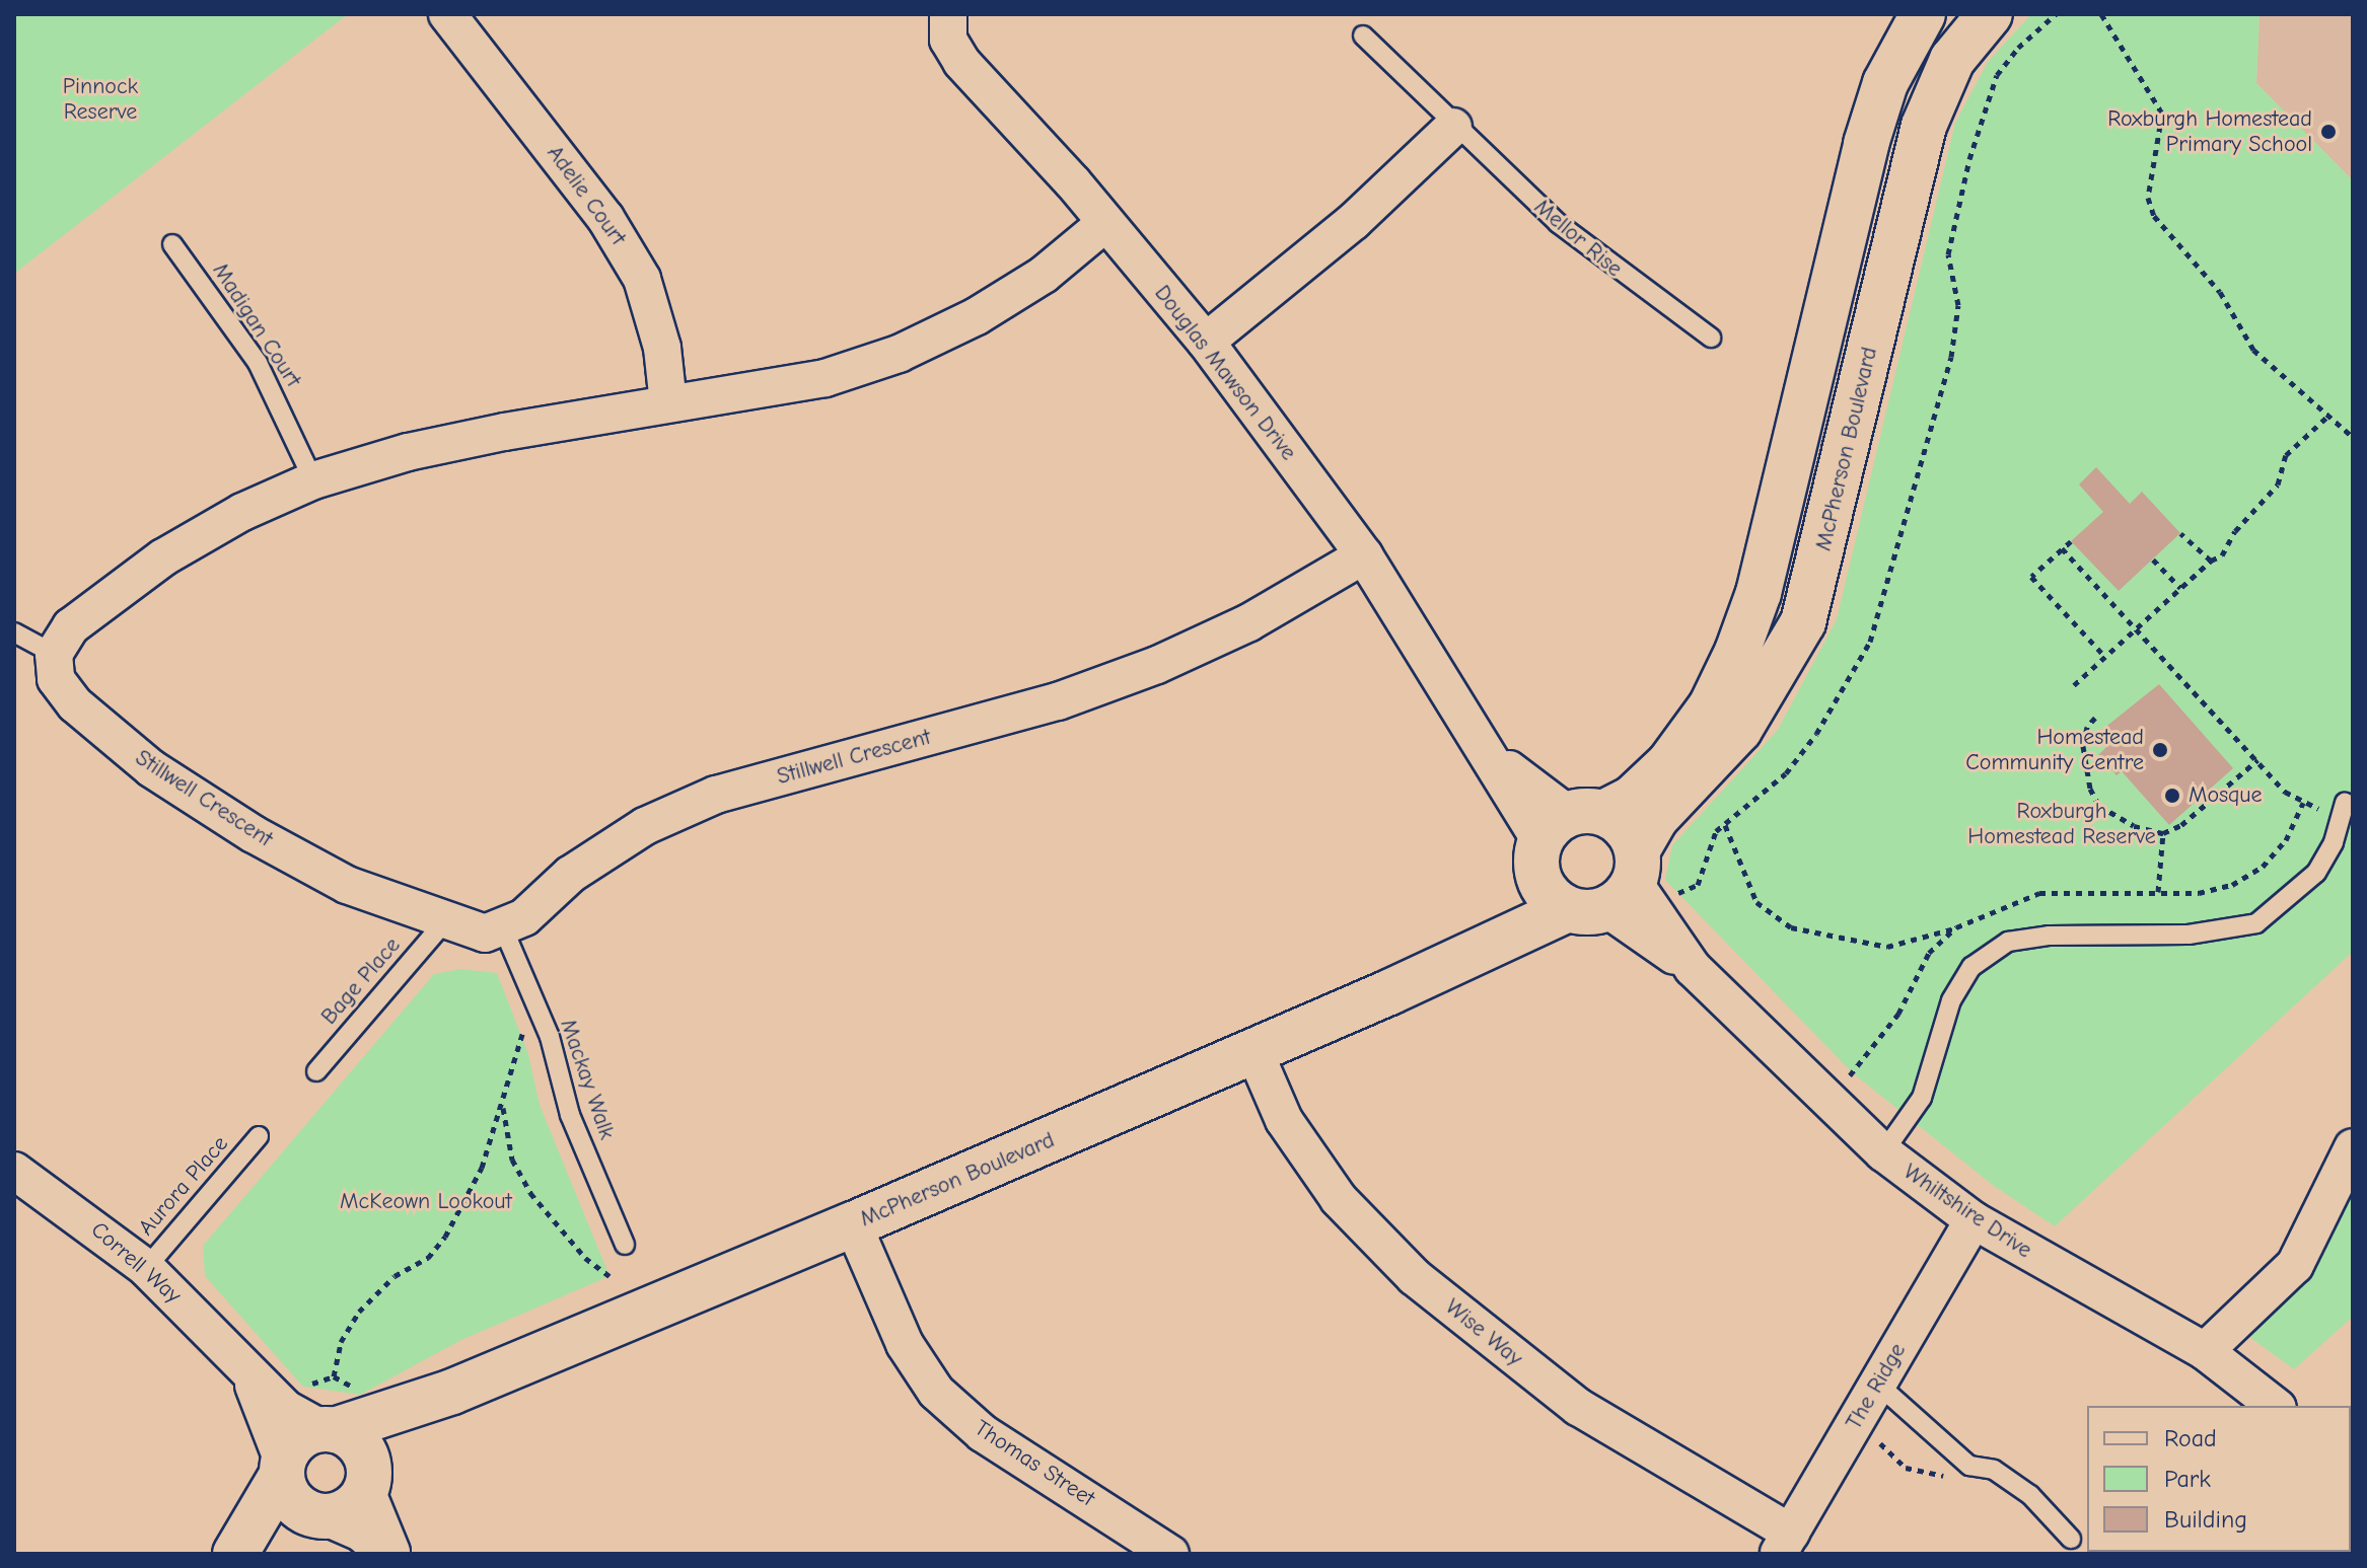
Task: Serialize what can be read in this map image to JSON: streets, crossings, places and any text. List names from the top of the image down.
{
  "streets": {
    "street": [
      "Adelie Court",
      "Douglas Mawson Drive",
      "McPherson Boulevard",
      "Stillwell Crescent",
      "Whiltshire Drive",
      "Correll Way",
      "Wise Way",
      "The Ridge",
      "Thomas Street"
    ],
    "lane": [
      "Mellor Rise",
      "Madigan Court",
      "Bage Place",
      "Mackay Walk",
      "Aurora Place"
    ]
  },
  "crossings": [
    ["Douglas Mawson Drive", "McPherson Boulevard"],
    ["Douglas Mawson Drive", "Stillwell Crescent"],
    ["McPherson Boulevard", "Whiltshire Drive"],
    ["McPherson Boulevard", "Correll Way"],
    ["McPherson Boulevard", "Wise Way"],
    ["McPherson Boulevard", "Thomas Street"],
    ["Stillwell Crescent", "Bage Place"],
    ["Stillwell Crescent", "Mackay Walk"],
    ["Aurora Place", "Correll Way"],
    ["Whiltshire Drive", "The Ridge"],
    ["Wise Way", "The Ridge"]
  ],
  "parks": ["Pinnock Reserve", "Roxburgh Homestead Reserve", "McKeown Lookout"],
  "places": ["Roxburgh Homestead Primary School", "Homestead Community Centre", "Mosque"],
  "legend": ["Road", "Park", "Building"]
}
